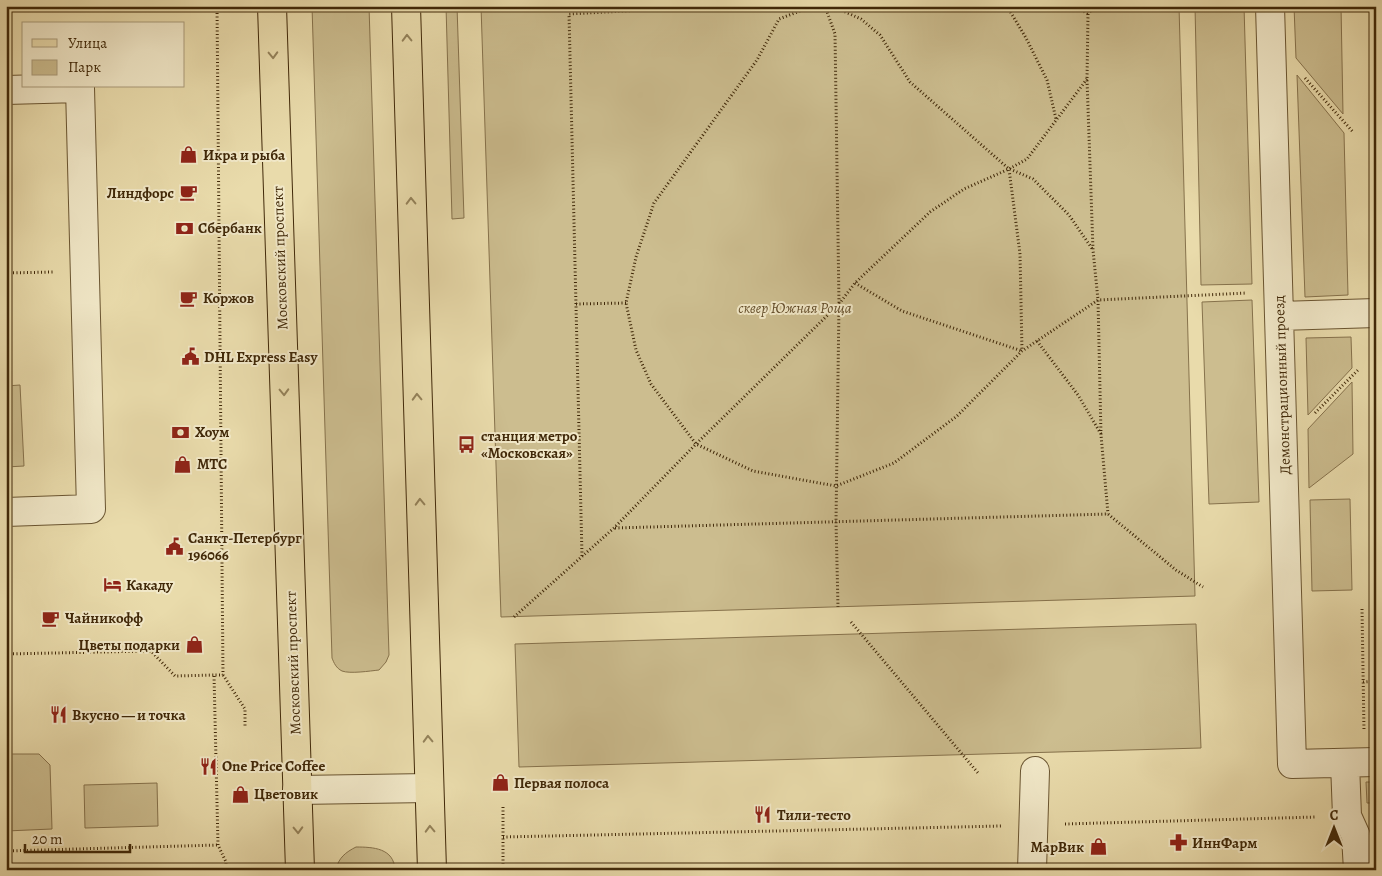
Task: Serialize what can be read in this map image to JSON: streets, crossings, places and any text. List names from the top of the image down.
{
  "streets": {
    "main road": ["Московский проспект"],
    "street": ["Демонстрационный проезд"]
  },
  "parks": ["сквер Южная Роща"],
  "places": {
    "shop": [
      "Икра и рыба",
      "МТС",
      "Цветы подарки",
      "Первая полоса",
      "Цветовик",
      "МарВик"
    ],
    "cafe": ["Линдфорс", "Коржов", "Чайникофф"],
    "bank": ["Сбербанк", "Хоум"],
    "public building": ["DHL Express Easy", "Санкт-Петербург 196066"],
    "bus stop": ["станция метро «Московская»"],
    "hotel": ["Какаду"],
    "restaurant": ["Вкусно — и точка", "One Price Coffee", "Тили-тесто"],
    "pharmacy": ["ИннФарм"]
  },
  "legend": ["Улица", "Парк"],
  "scale_bar": "20 m",
  "north": "top"
}
